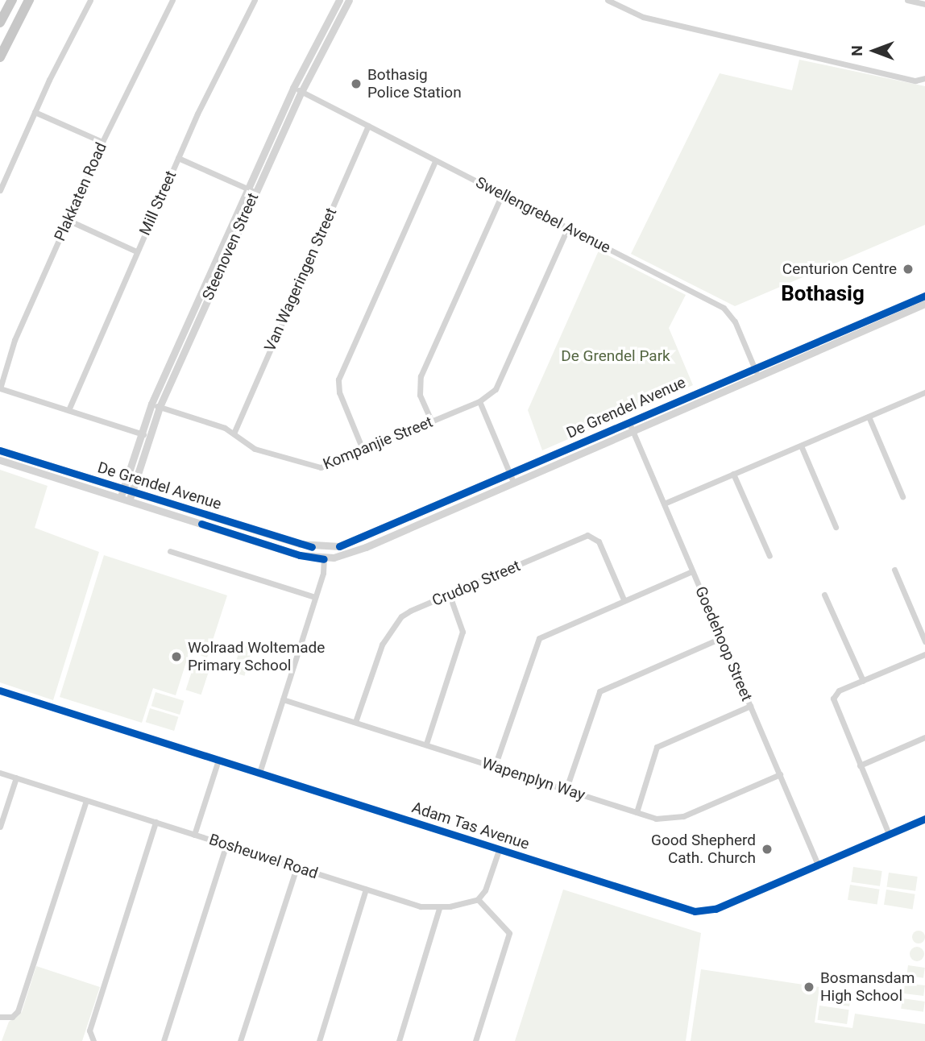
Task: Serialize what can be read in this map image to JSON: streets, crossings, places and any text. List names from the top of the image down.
{
  "streets": {
    "street": [
      "Plakkaten Road",
      "Mill Street",
      "Swellengrebel Avenue",
      "Steenoven Street",
      "Van Wageringen Street",
      "De Grendel Avenue",
      "Kompanjie Street",
      "Crudop Street",
      "Goedehoop Street",
      "Wapenplyn Way",
      "Adam Tas Avenue",
      "Bosheuwel Road"
    ]
  },
  "crossings": [
    ["Swellengrebel Avenue", "Steenoven Street"],
    ["Swellengrebel Avenue", "Van Wageringen Street"],
    ["Swellengrebel Avenue", "De Grendel Avenue"],
    ["Steenoven Street", "De Grendel Avenue"],
    ["Steenoven Street", "Kompanjie Street"],
    ["Van Wageringen Street", "Kompanjie Street"],
    ["De Grendel Avenue", "Goedehoop Street"],
    ["Crudop Street", "Wapenplyn Way"],
    ["Goedehoop Street", "Wapenplyn Way"],
    ["Goedehoop Street", "Adam Tas Avenue"]
  ],
  "districts": ["Bothasig"],
  "parks": ["De Grendel Park"],
  "places": [
    "Bothasig Police Station",
    "Centurion Centre",
    "Wolraad Woltemade Primary School",
    "Good Shepherd Cath. Church",
    "Bosmansdam High School"
  ],
  "north": "left"
}
